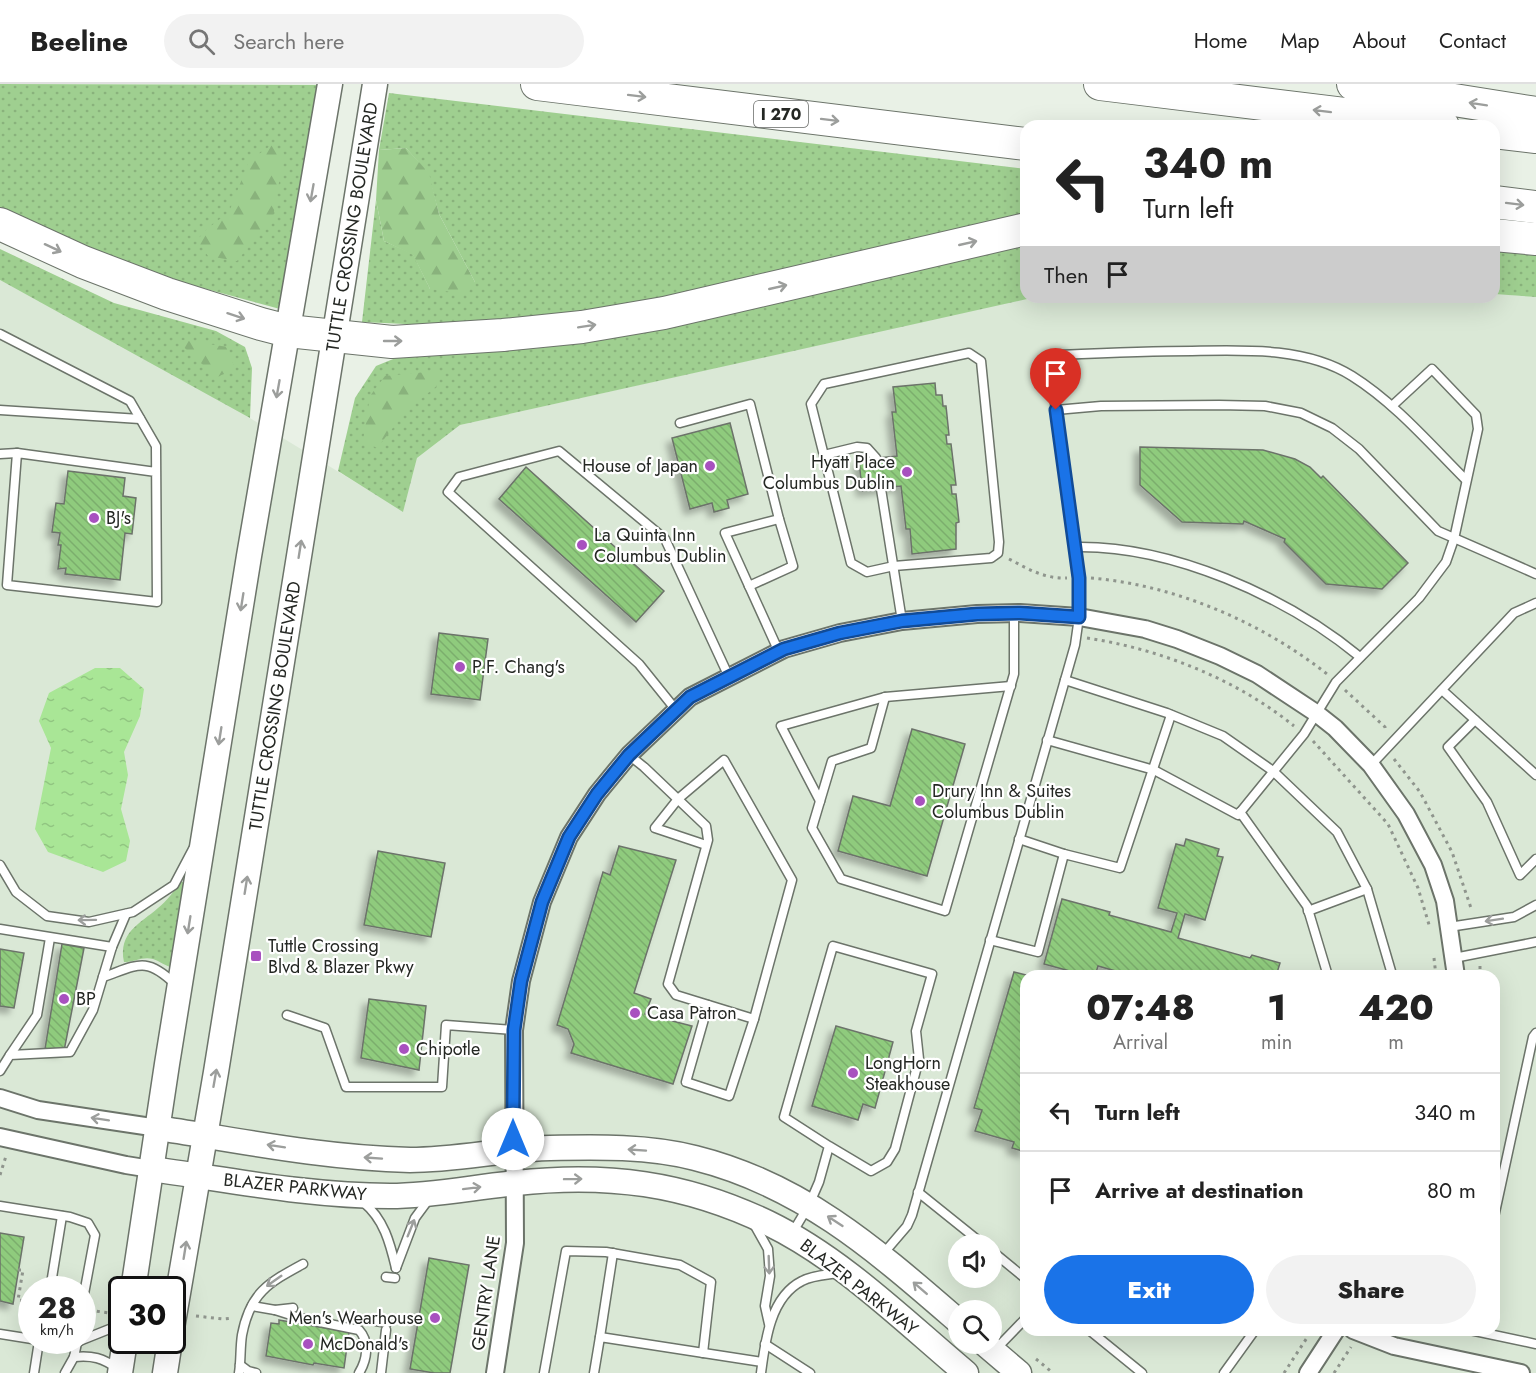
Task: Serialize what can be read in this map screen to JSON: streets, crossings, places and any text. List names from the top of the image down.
{
  "streets": {
    "highway": ["I 270"],
    "main road": ["TUTTLE CROSSING BOULEVARD", "BLAZER PARKWAY"],
    "street": ["GENTRY LANE"]
  },
  "crossings": [
    ["TUTTLE CROSSING BOULEVARD", "BLAZER PARKWAY"],
    ["BLAZER PARKWAY", "GENTRY LANE"]
  ],
  "places": {
    "other": [
      "House of Japan",
      "Hyatt Place Columbus Dublin",
      "BJ's",
      "La Quinta Inn Columbus Dublin",
      "P.F. Chang's",
      "Drury Inn & Suites Columbus Dublin",
      "BP",
      "Casa Patron",
      "Chipotle",
      "LongHorn Steakhouse",
      "Men's Wearhouse",
      "McDonald's"
    ],
    "transit": ["Tuttle Crossing Blvd & Blazer Pkwy"]
  },
  "page": {
    "header": "Beeline",
    "search": "Search here",
    "nav": [
      "Home",
      "Map",
      "About",
      "Contact"
    ],
    "turn": ["340 m", "Turn left"],
    "then": "Then",
    "eta": [
      "07:48",
      "Arrival",
      "1",
      "min",
      "420",
      "m"
    ],
    "list": [
      {
        "name": "Turn left",
        "value": "340 m"
      },
      {
        "name": "Arrive at destination",
        "value": "80 m"
      }
    ],
    "buttons": ["Exit", "Share"],
    "speed": "28 km/h",
    "limit": "30"
  }
}
